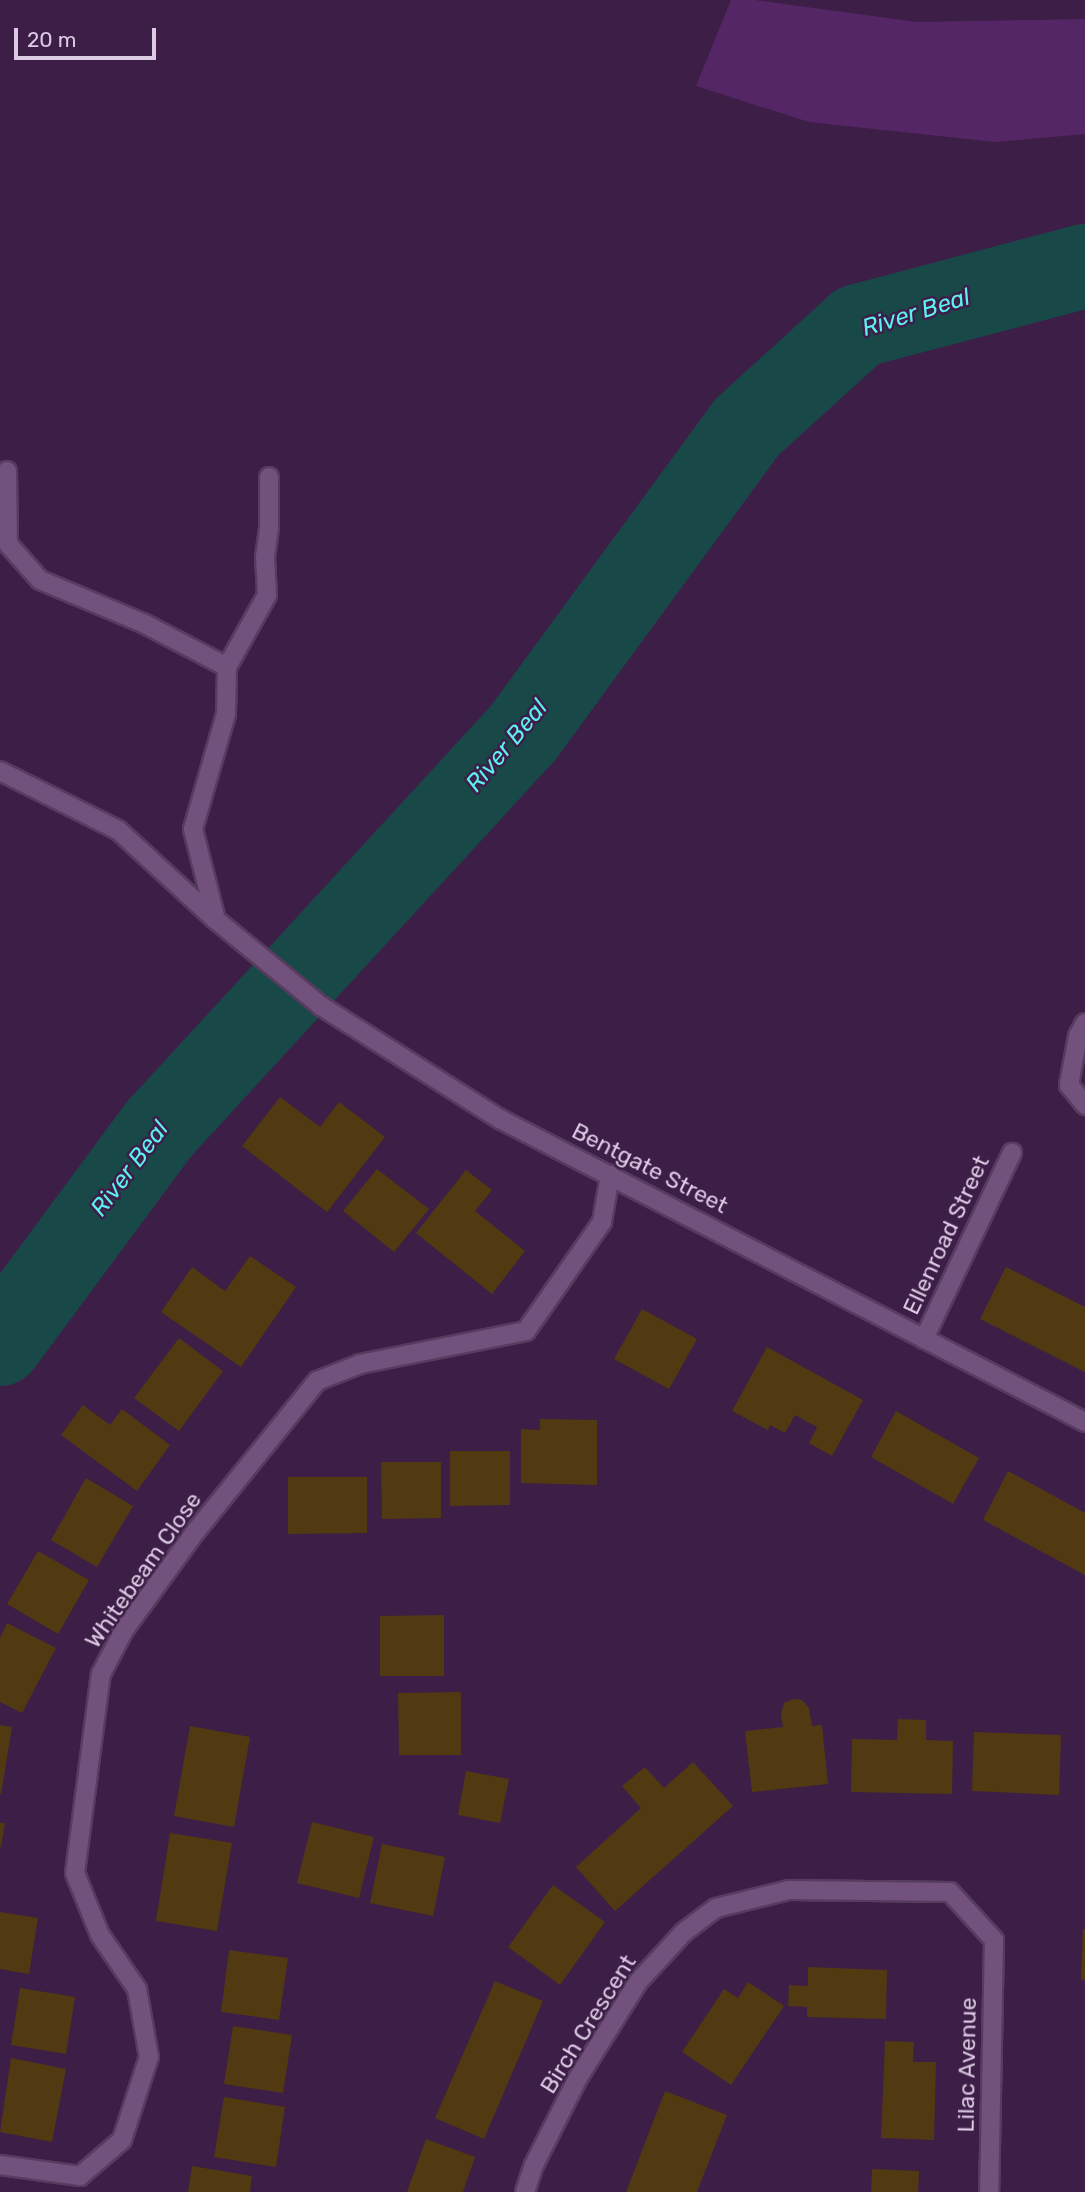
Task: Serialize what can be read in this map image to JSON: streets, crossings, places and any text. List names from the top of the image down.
{
  "streets": {
    "street": [
      "Bentgate Street",
      "Ellenroad Street",
      "Whitebeam Close",
      "Birch Crescent",
      "Lilac Avenue"
    ]
  },
  "crossings": [
    ["Bentgate Street", "Ellenroad Street"],
    ["Bentgate Street", "Whitebeam Close"],
    ["Birch Crescent", "Lilac Avenue"]
  ],
  "water": ["River Beal"],
  "scale_bar": "20 m"
}
